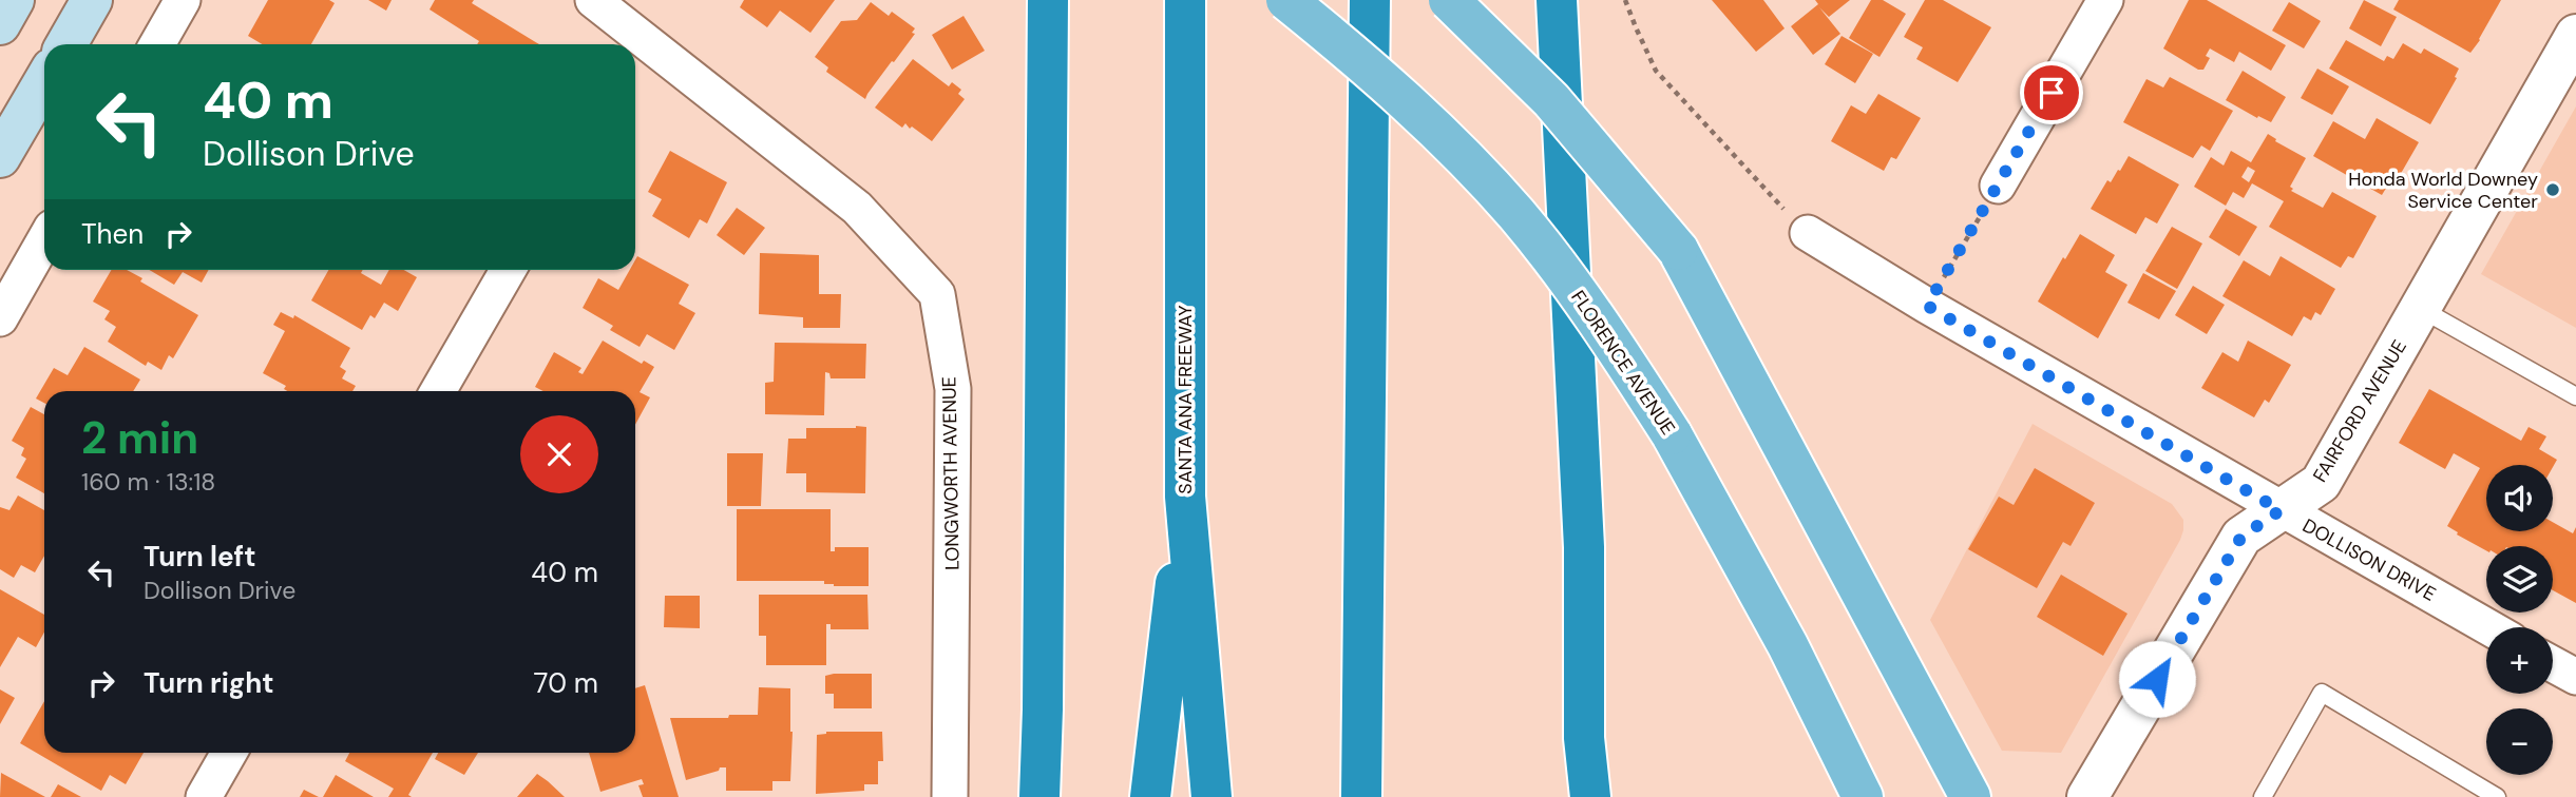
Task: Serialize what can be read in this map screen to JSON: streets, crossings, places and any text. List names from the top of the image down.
{
  "streets": {
    "highway": ["SANTA ANA FREEWAY"],
    "main road": ["FLORENCE AVENUE"],
    "street": ["FAIRFORD AVENUE", "LONGWORTH AVENUE", "DOLLISON DRIVE"]
  },
  "crossings": [
    ["FAIRFORD AVENUE", "DOLLISON DRIVE"]
  ],
  "places": ["Honda World Downey Service Center"],
  "page": {
    "turn": ["40 m", "Dollison Drive"],
    "then": "Then",
    "heading": ["2 min", "160 m · 13:18"],
    "map_buttons": ["+", "−"],
    "list": [
      {
        "name": "Turn left",
        "note": "Dollison Drive",
        "value": "40 m"
      },
      {
        "name": "Turn right",
        "value": "70 m"
      }
    ]
  }
}
